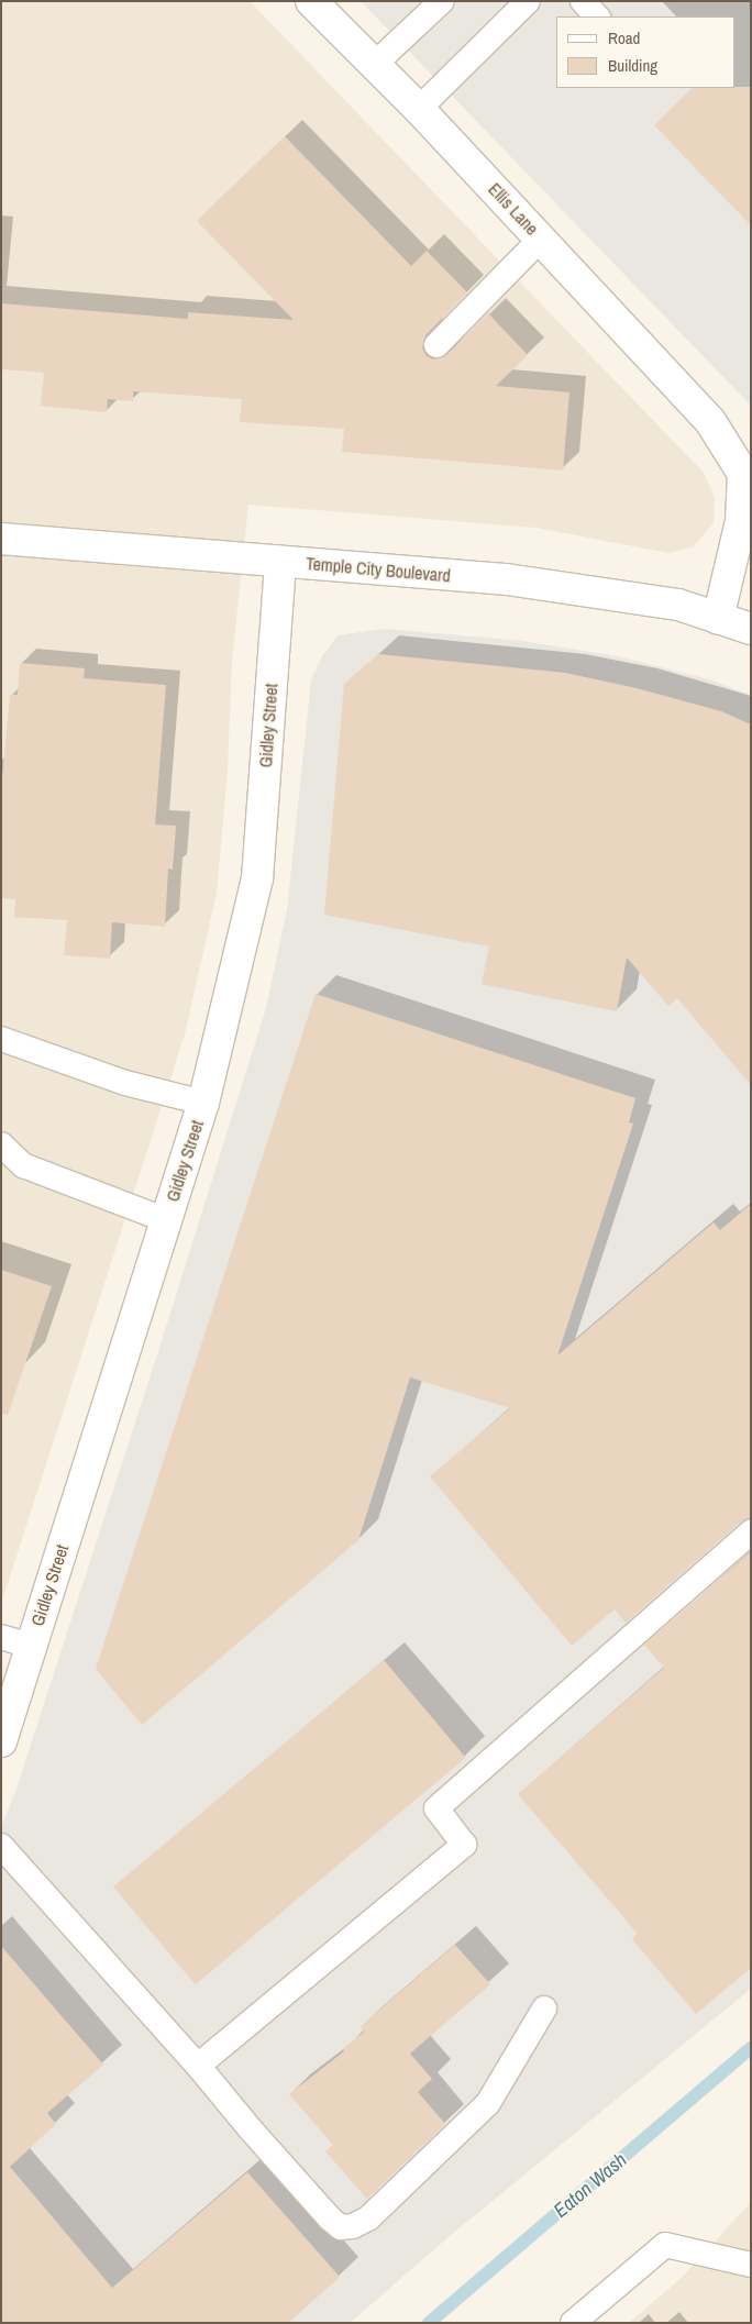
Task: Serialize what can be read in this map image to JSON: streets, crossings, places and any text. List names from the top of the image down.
{
  "streets": {
    "street": ["Ellis Lane", "Temple City Boulevard", "Gidley Street"]
  },
  "crossings": [
    ["Ellis Lane", "Temple City Boulevard"],
    ["Temple City Boulevard", "Gidley Street"]
  ],
  "water": ["Eaton Wash"],
  "legend": ["Road", "Building"]
}
